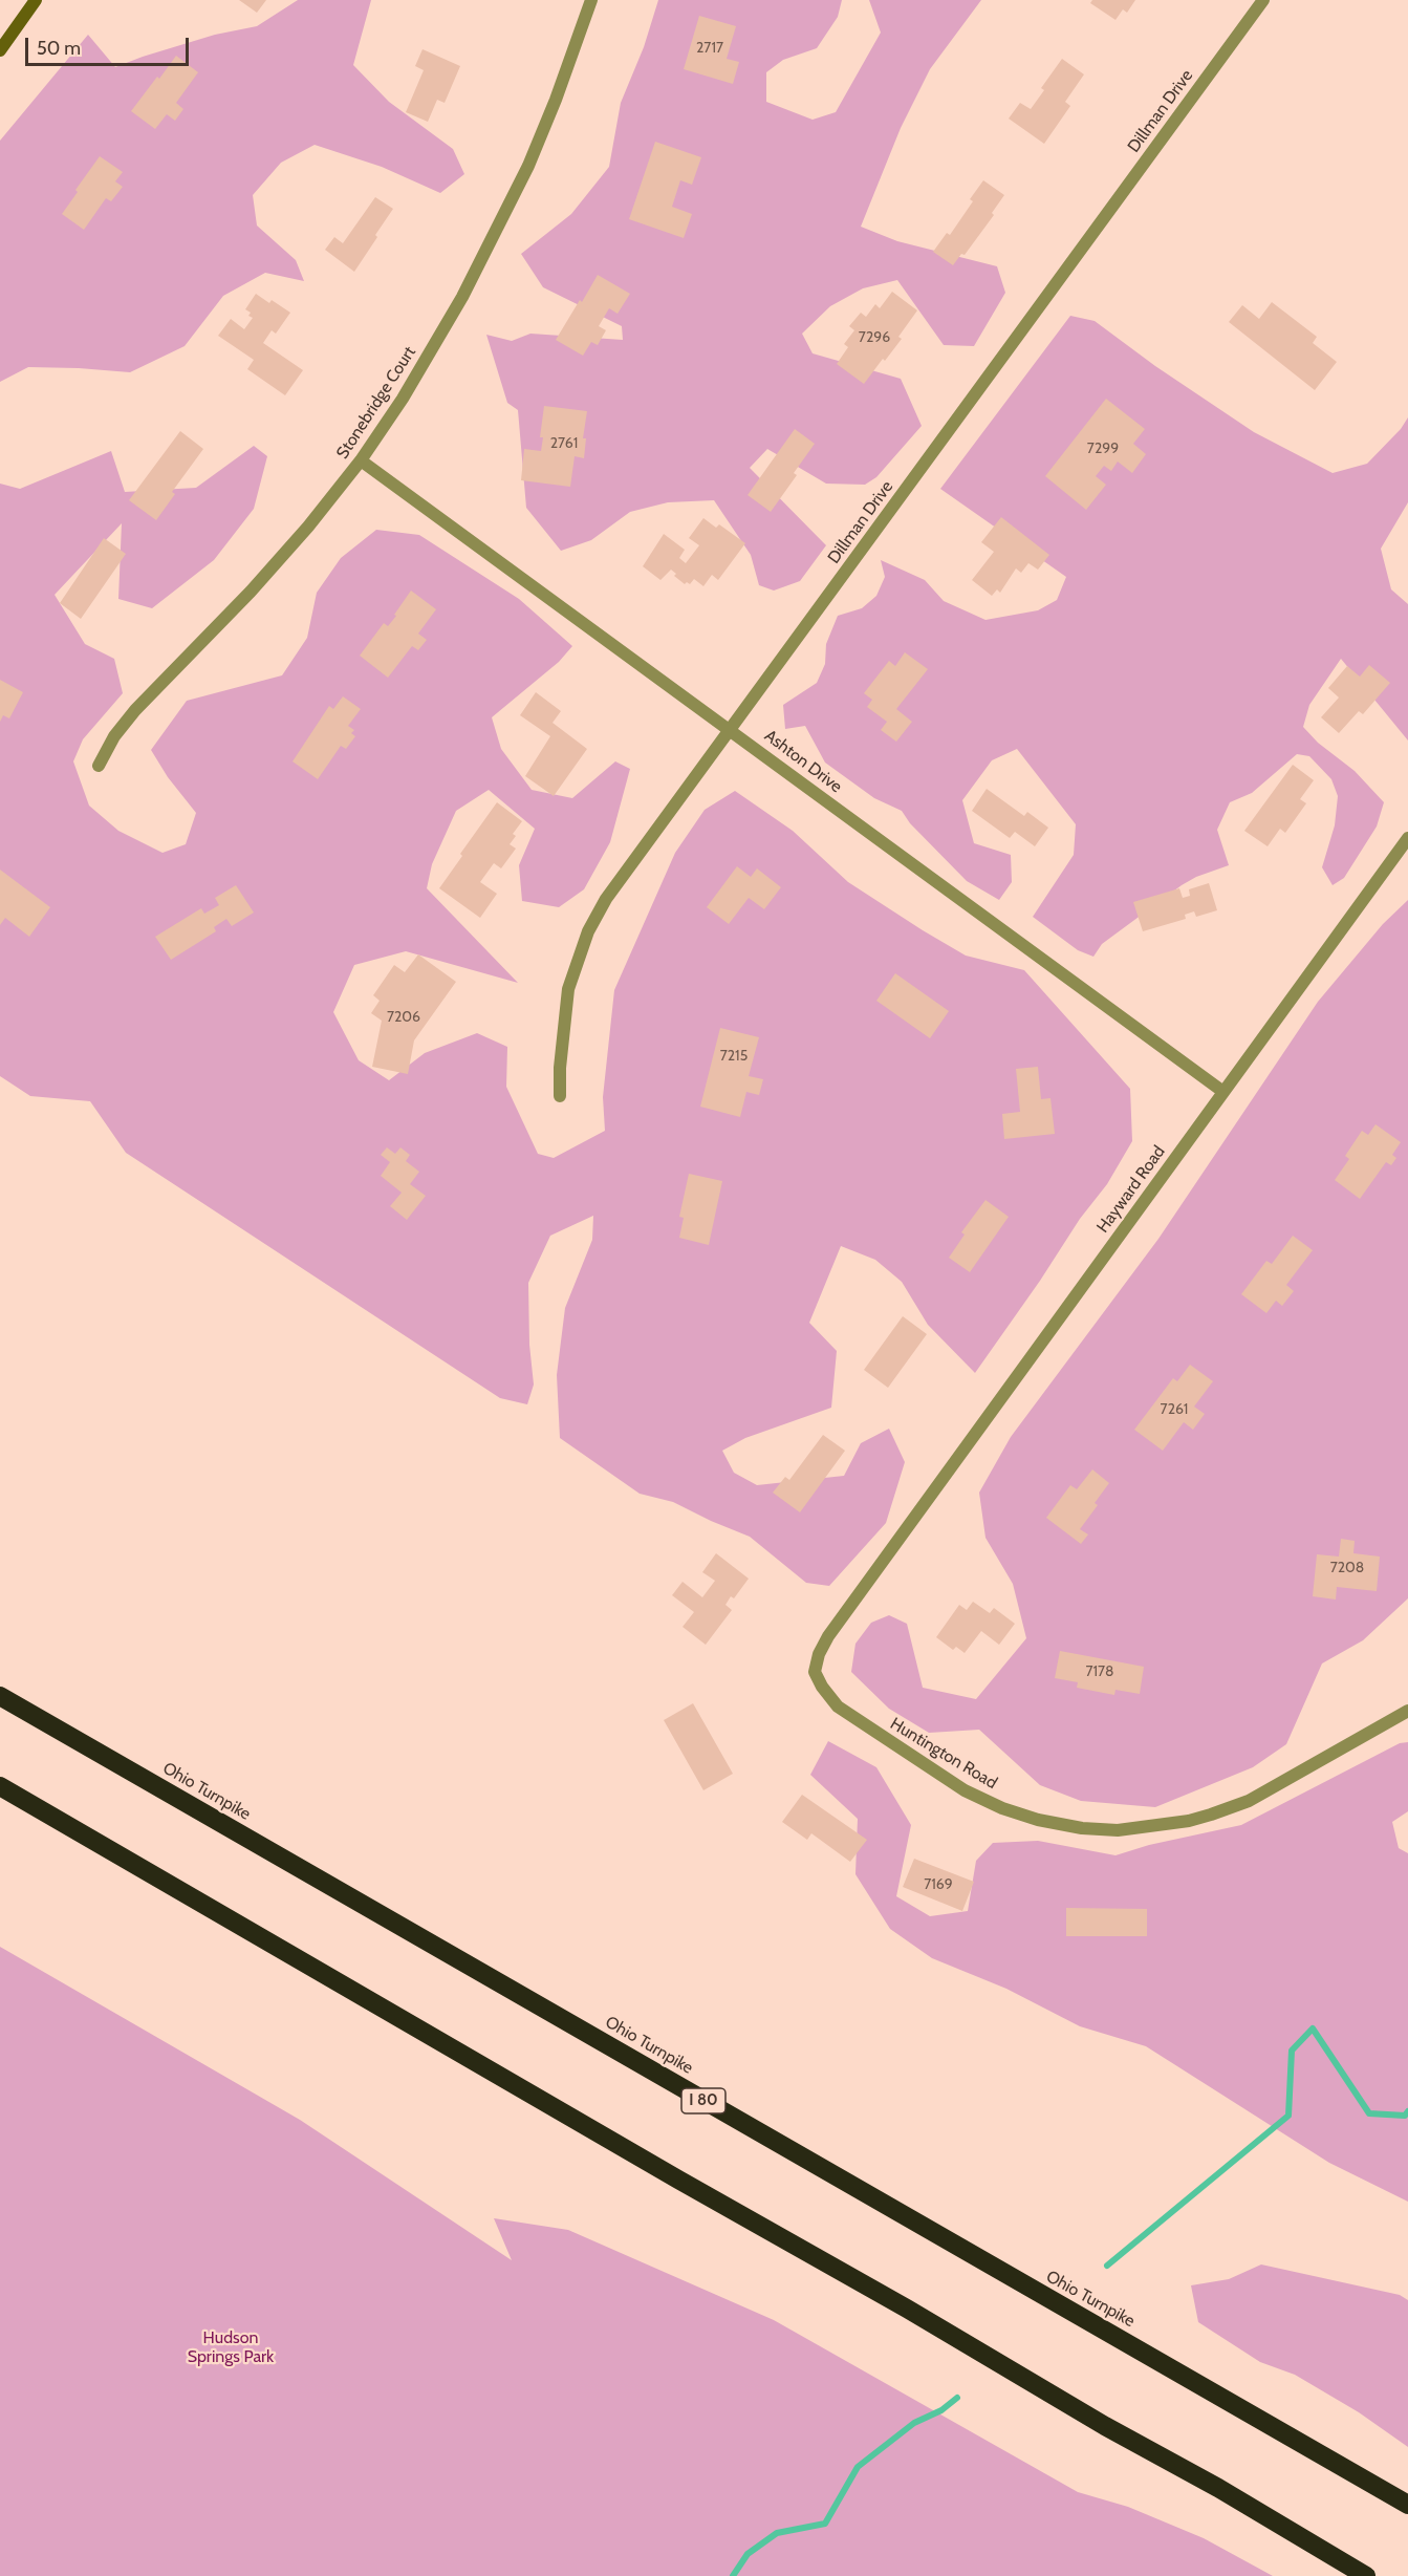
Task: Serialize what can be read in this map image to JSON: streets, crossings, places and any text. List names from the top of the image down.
{
  "streets": {
    "highway": ["Ohio Turnpike", "I 80"],
    "street": [
      "Dillman Drive",
      "Stonebridge Court",
      "Ashton Drive",
      "Hayward Road",
      "Huntington Road"
    ]
  },
  "crossings": [
    ["Dillman Drive", "Ashton Drive"],
    ["Stonebridge Court", "Ashton Drive"],
    ["Ashton Drive", "Hayward Road"],
    ["Hayward Road", "Huntington Road"]
  ],
  "parks": ["Hudson Springs Park"],
  "house_numbers": [
    "2717",
    "7296",
    "2761",
    "7299",
    "7206",
    "7215",
    "7261",
    "7208",
    "7178",
    "7169"
  ],
  "scale_bar": "50 m"
}
